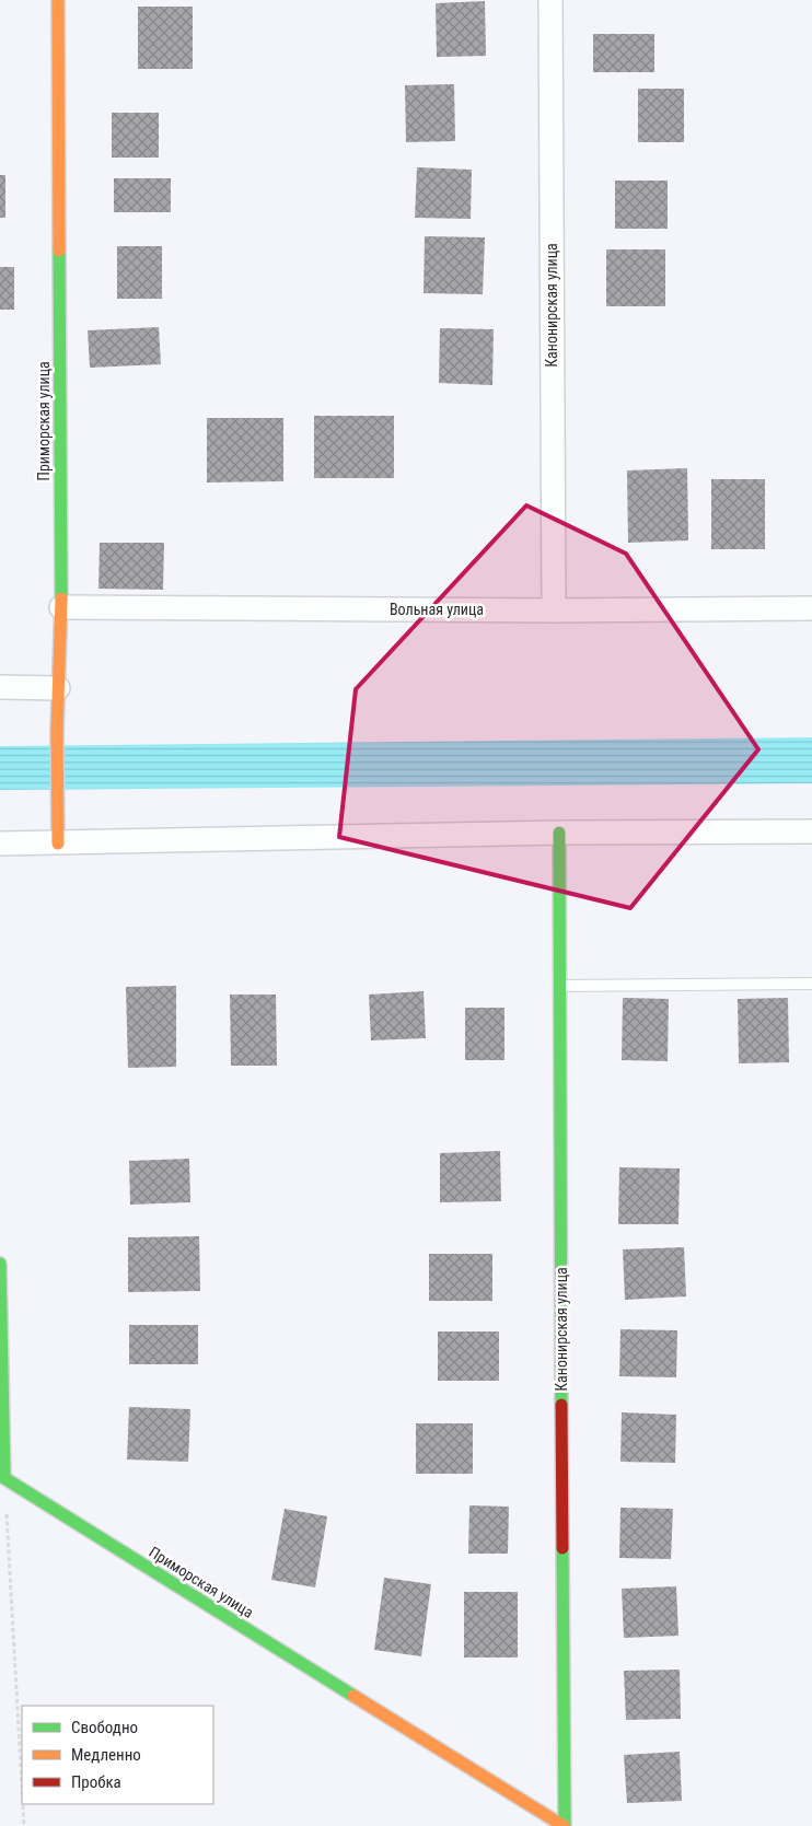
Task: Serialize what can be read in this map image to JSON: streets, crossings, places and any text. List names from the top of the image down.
{
  "streets": {
    "street": ["Канонирская улица", "Приморская улица", "Вольная улица"]
  },
  "crossings": [
    ["Канонирская улица", "Приморская улица"],
    ["Канонирская улица", "Вольная улица"],
    ["Приморская улица", "Вольная улица"]
  ],
  "legend": ["Свободно", "Медленно", "Пробка"]
}
